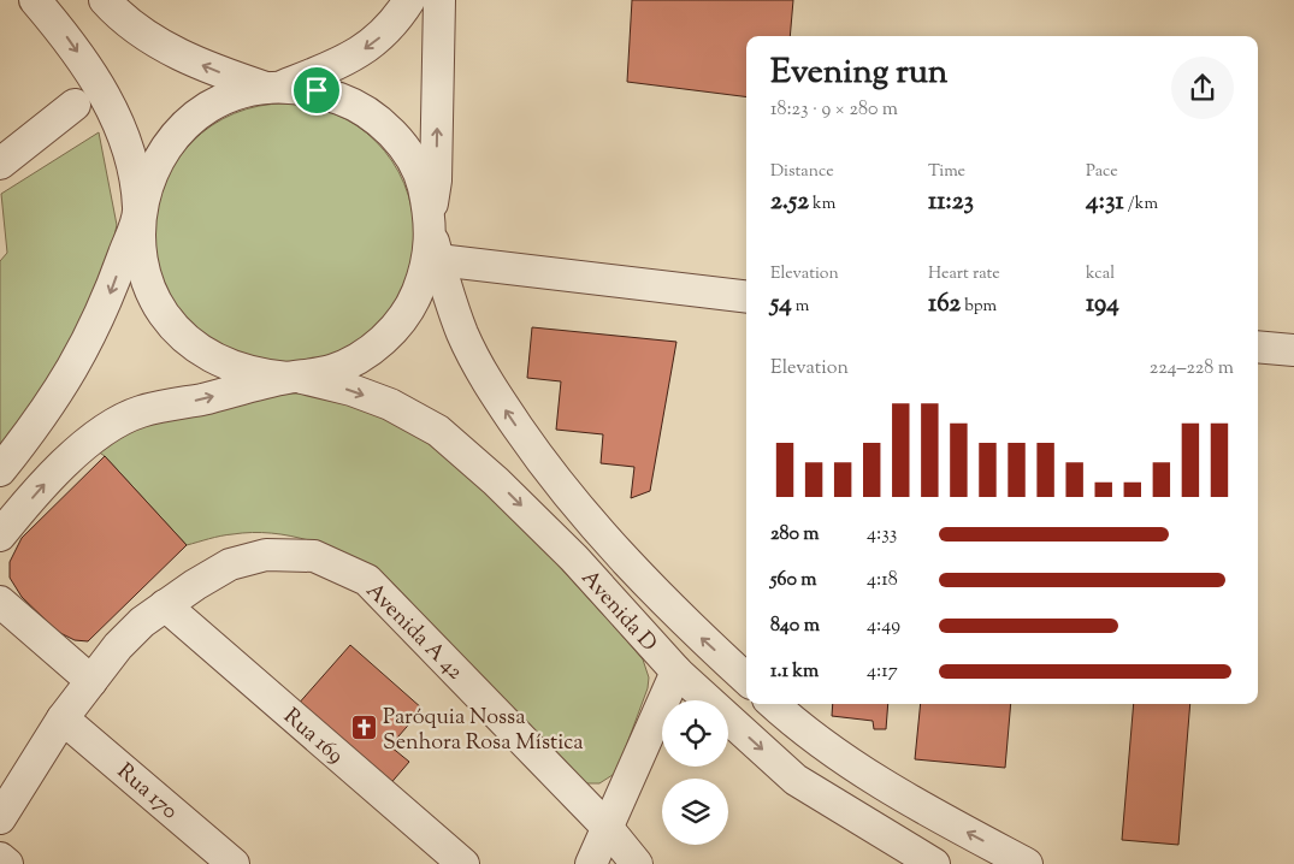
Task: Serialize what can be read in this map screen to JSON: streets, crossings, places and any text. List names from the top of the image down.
{
  "streets": {
    "street": [
      "Avenida D",
      "Avenida A 42",
      "Rua 169",
      "Rua 170"
    ]
  },
  "crossings": [
    ["Avenida A 42", "Rua 169"],
    ["Avenida A 42", "Rua 170"]
  ],
  "places": {
    "church": ["Paróquia Nossa Senhora Rosa Mística"]
  },
  "page": {
    "heading": ["Evening run", "18:23 · 9 × 280 m"],
    "stats": [
      ["Distance", "2.52 km"],
      ["Time", "11:23"],
      ["Pace", "4:31 /km"],
      ["Elevation", "54 m"],
      ["Heart rate", "162 bpm"],
      ["kcal", "194"]
    ],
    "chart": ["Elevation", "224–228 m"],
    "list": [
      {
        "name": "280 m",
        "note": "4:33"
      },
      {
        "name": "560 m",
        "note": "4:18"
      },
      {
        "name": "840 m",
        "note": "4:49"
      },
      {
        "name": "1.1 km",
        "note": "4:17"
      }
    ]
  }
}
